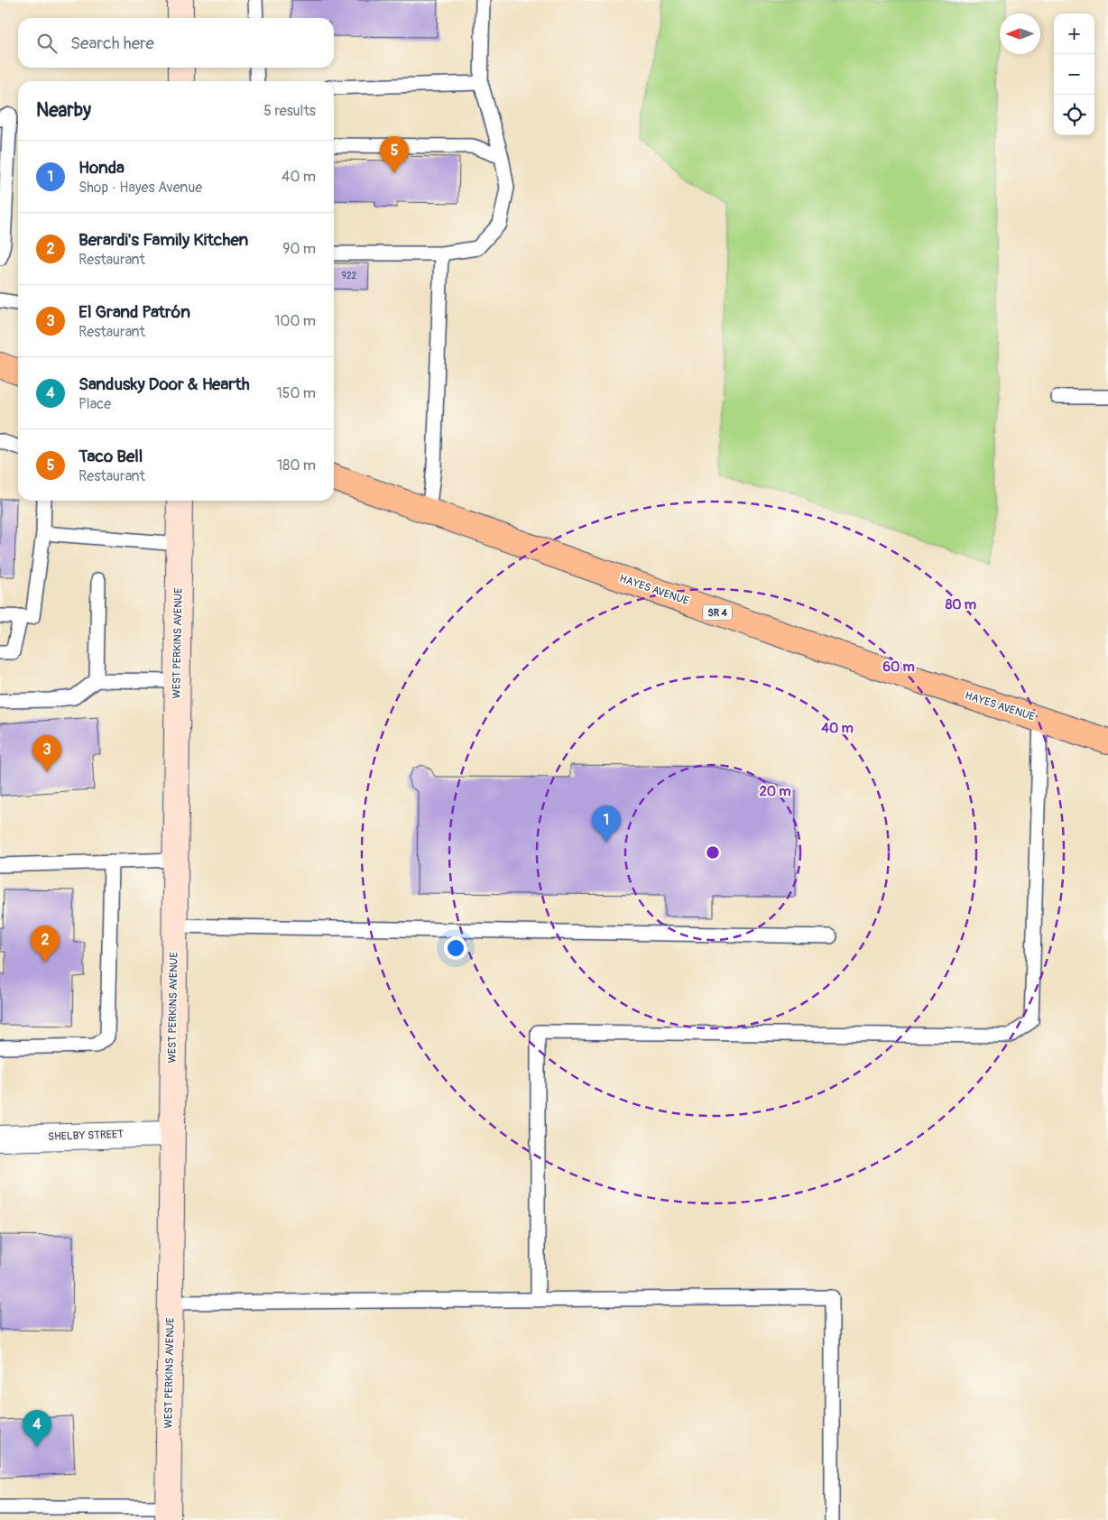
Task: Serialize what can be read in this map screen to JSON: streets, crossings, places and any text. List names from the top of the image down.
{
  "streets": {
    "main road": ["HAYES AVENUE", "SR 4", "WEST PERKINS AVENUE"],
    "street": ["SHELBY STREET"]
  },
  "crossings": [
    ["WEST PERKINS AVENUE", "SHELBY STREET"]
  ],
  "house_numbers": ["922"],
  "north": "left",
  "page": {
    "map_buttons": ["+", "−"],
    "search": "Search here",
    "heading": ["Nearby", "5 results"],
    "pins": [
      "5",
      "3",
      "1",
      "2",
      "4"
    ],
    "list": [
      {
        "mark": "1",
        "name": "Honda",
        "note": "Shop · Hayes Avenue",
        "value": "40 m"
      },
      {
        "mark": "2",
        "name": "Berardi's Family Kitchen",
        "note": "Restaurant",
        "value": "90 m"
      },
      {
        "mark": "3",
        "name": "El Grand Patrón",
        "note": "Restaurant",
        "value": "100 m"
      },
      {
        "mark": "4",
        "name": "Sandusky Door & Hearth",
        "note": "Place",
        "value": "150 m"
      },
      {
        "mark": "5",
        "name": "Taco Bell",
        "note": "Restaurant",
        "value": "180 m"
      }
    ]
  },
  "rings": [
    "80 m",
    "60 m",
    "40 m",
    "20 m"
  ]
}
